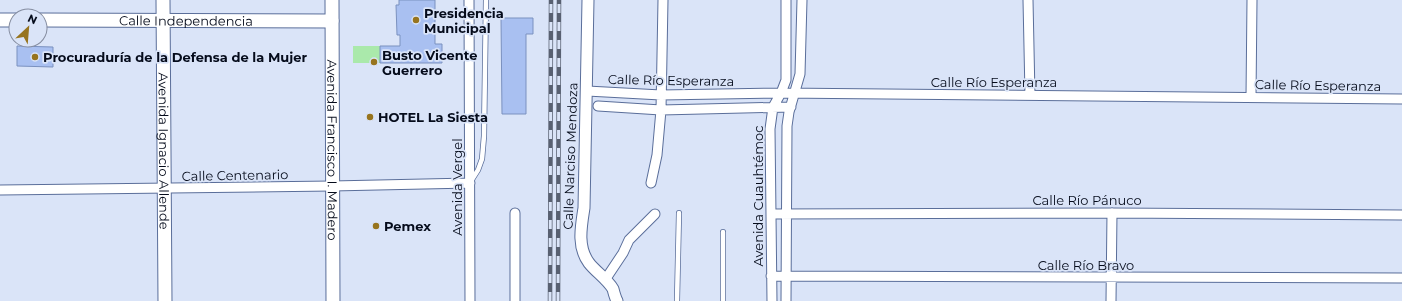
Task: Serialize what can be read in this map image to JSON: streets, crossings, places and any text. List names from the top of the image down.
{
  "streets": {
    "main road": ["Calle Independencia", "Avenida Francisco I. Madero", "Avenida Ignacio Allende"],
    "street": [
      "Calle Río Esperanza",
      "Calle Narciso Mendoza",
      "Calle Centenario",
      "Avenida Vergel",
      "Avenida Cuauhtémoc",
      "Calle Río Pánuco",
      "Calle Río Bravo"
    ]
  },
  "crossings": [
    ["Calle Independencia", "Avenida Francisco I. Madero"],
    ["Calle Independencia", "Avenida Ignacio Allende"],
    ["Calle Río Esperanza", "Calle Narciso Mendoza"],
    ["Calle Río Esperanza", "Avenida Cuauhtémoc"],
    ["Avenida Francisco I. Madero", "Calle Centenario"],
    ["Avenida Ignacio Allende", "Calle Centenario"],
    ["Calle Centenario", "Avenida Vergel"],
    ["Avenida Cuauhtémoc", "Calle Río Pánuco"],
    ["Avenida Cuauhtémoc", "Calle Río Bravo"]
  ],
  "places": [
    "Presidencia Municipal",
    "Procuraduría de la Defensa de la Mujer",
    "Busto Vicente Guerrero",
    "HOTEL La Siesta",
    "Pemex"
  ],
  "north": "top right"
}
